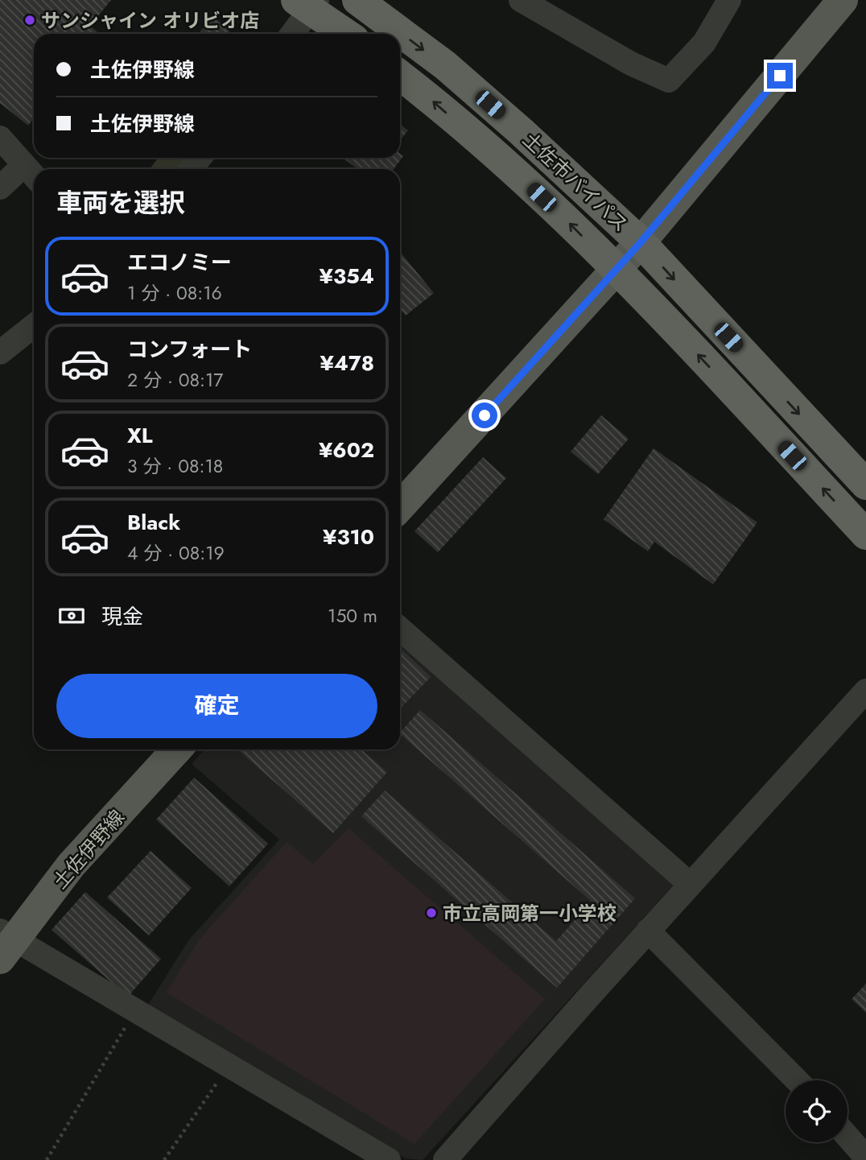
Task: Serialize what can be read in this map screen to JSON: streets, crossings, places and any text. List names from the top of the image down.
{
  "streets": {
    "highway": ["土佐市バイパス"],
    "main road": ["土佐伊野線"]
  },
  "places": ["サンシャイン オリビオ店", "市立高岡第一小学校"],
  "page": {
    "banner": ["土佐伊野線", "土佐伊野線"],
    "heading": "車両を選択",
    "list": [
      {
        "name": "エコノミー",
        "note": "1 分 · 08:16",
        "value": "¥354"
      },
      {
        "name": "コンフォート",
        "note": "2 分 · 08:17",
        "value": "¥478"
      },
      {
        "name": "XL",
        "note": "3 分 · 08:18",
        "value": "¥602"
      },
      {
        "name": "Black",
        "note": "4 分 · 08:19",
        "value": "¥310"
      }
    ],
    "pay": ["現金", "150 m"],
    "buttons": "確定"
  }
}
